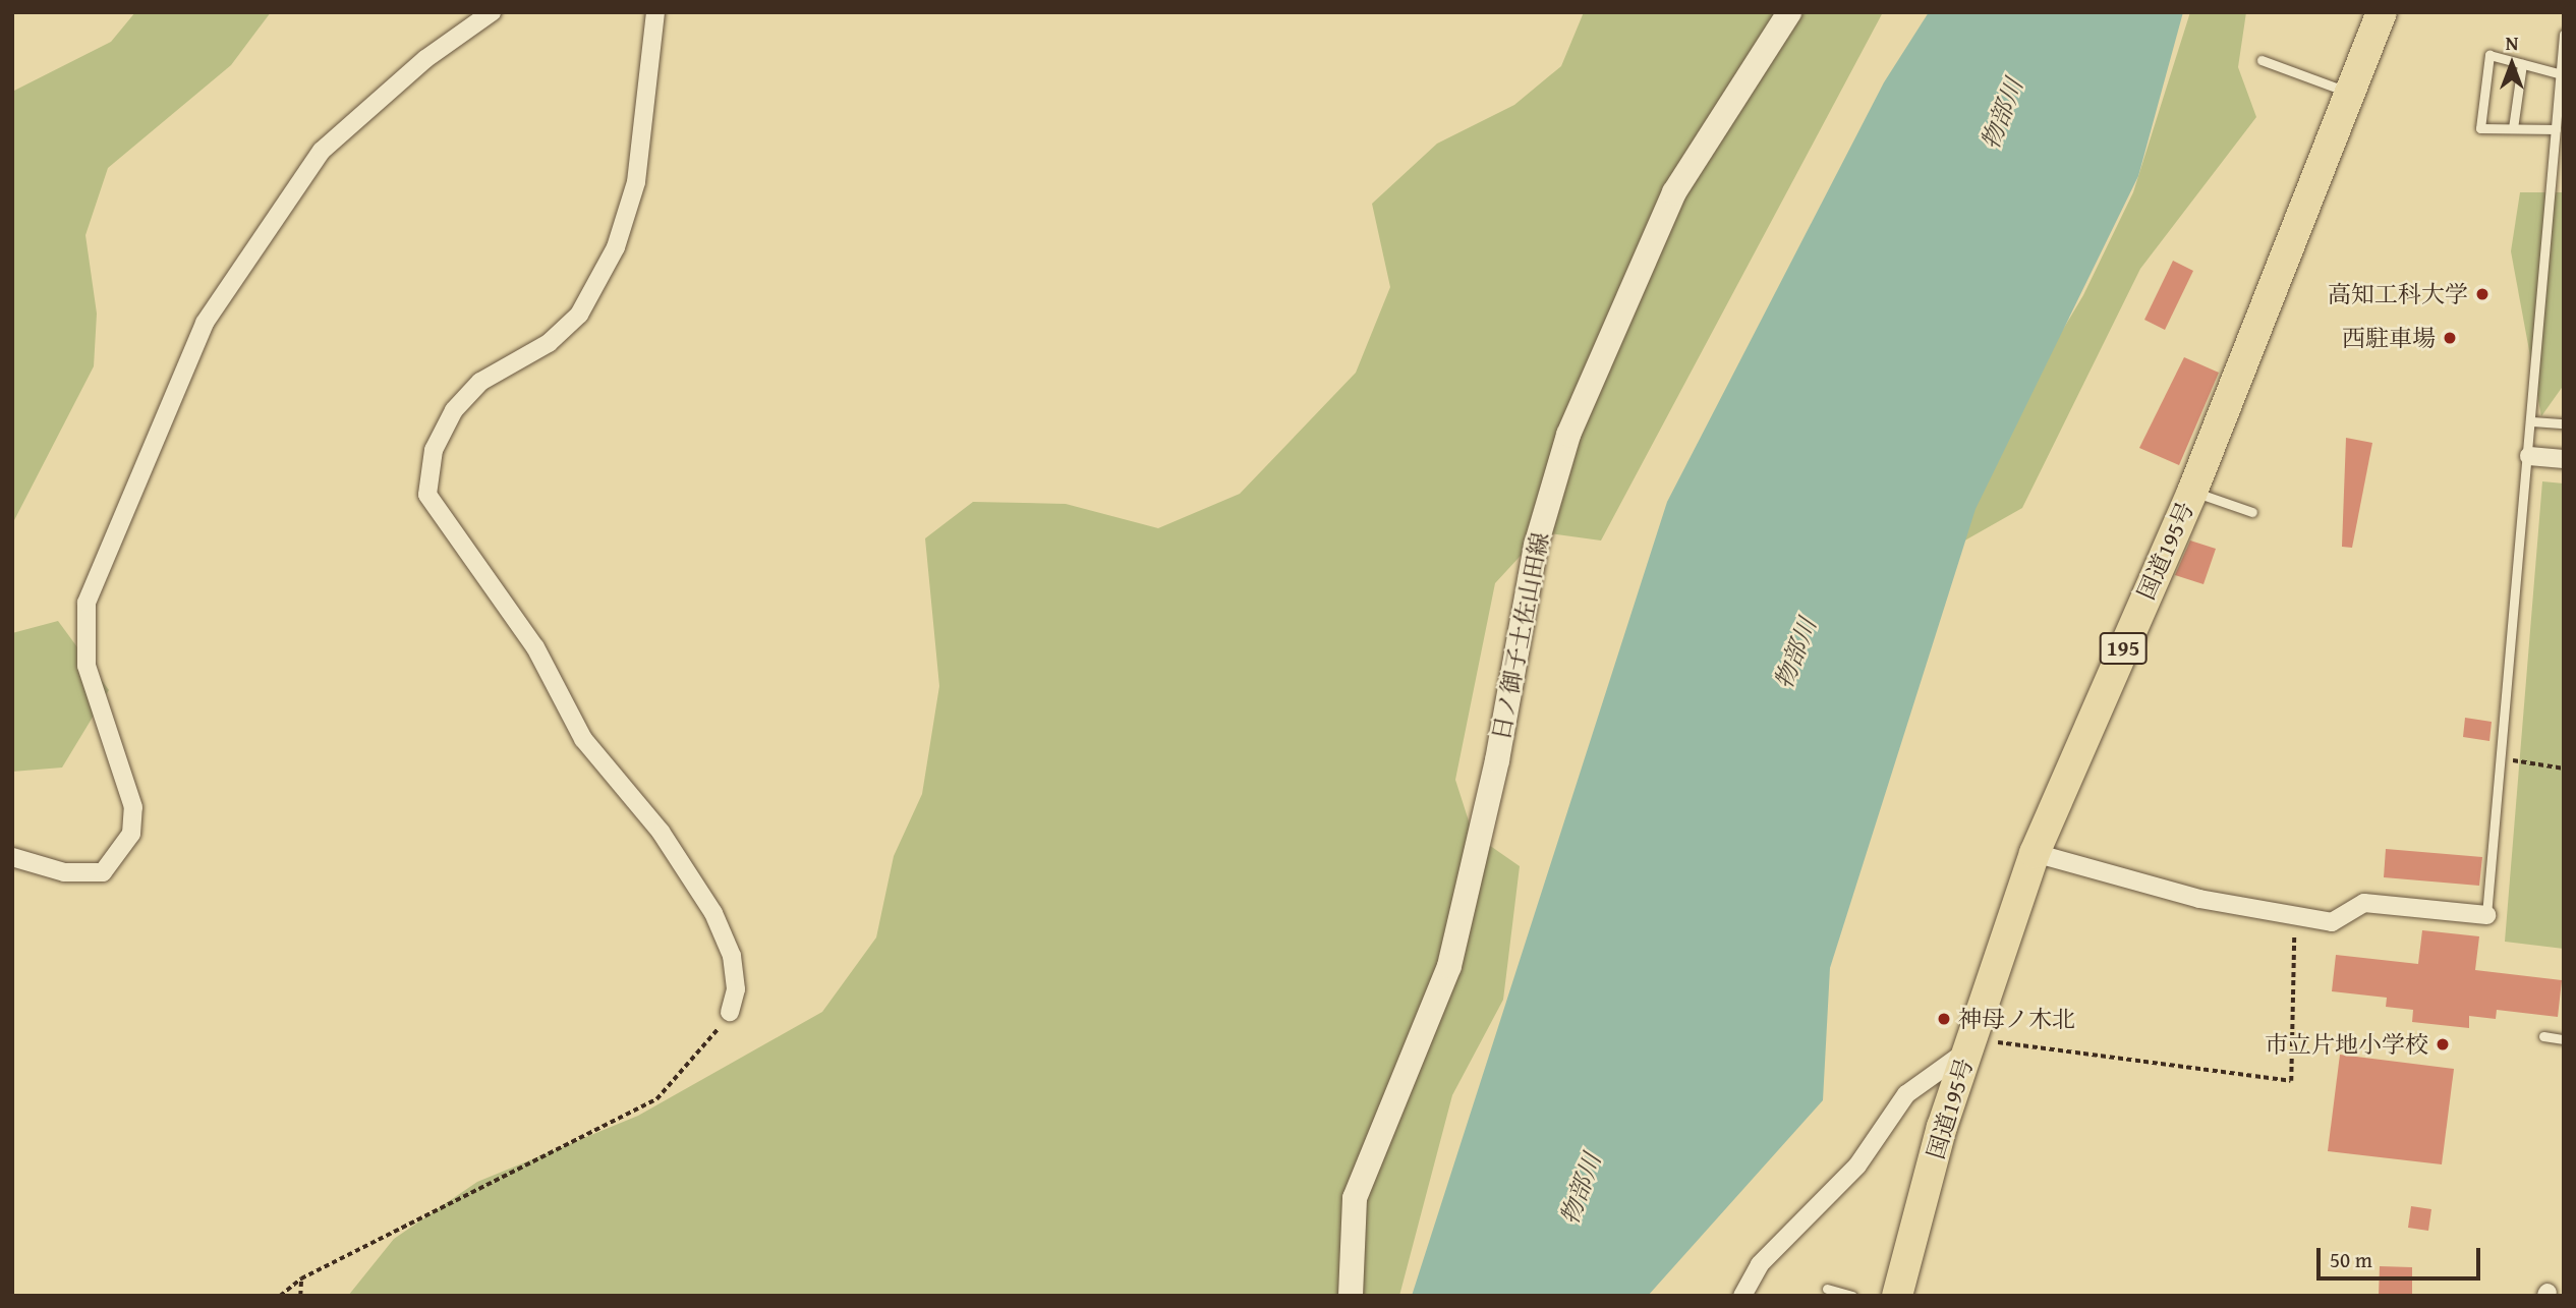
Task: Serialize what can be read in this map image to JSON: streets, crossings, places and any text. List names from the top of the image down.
{
  "streets": {
    "highway": ["国道195号", "195"],
    "main road": ["日ノ御子土佐山田線"]
  },
  "water": ["物部川"],
  "places": [
    "高知工科大学",
    "西駐車場",
    "神母ノ木北",
    "市立片地小学校"
  ],
  "scale_bar": "50 m",
  "north": "top"
}
